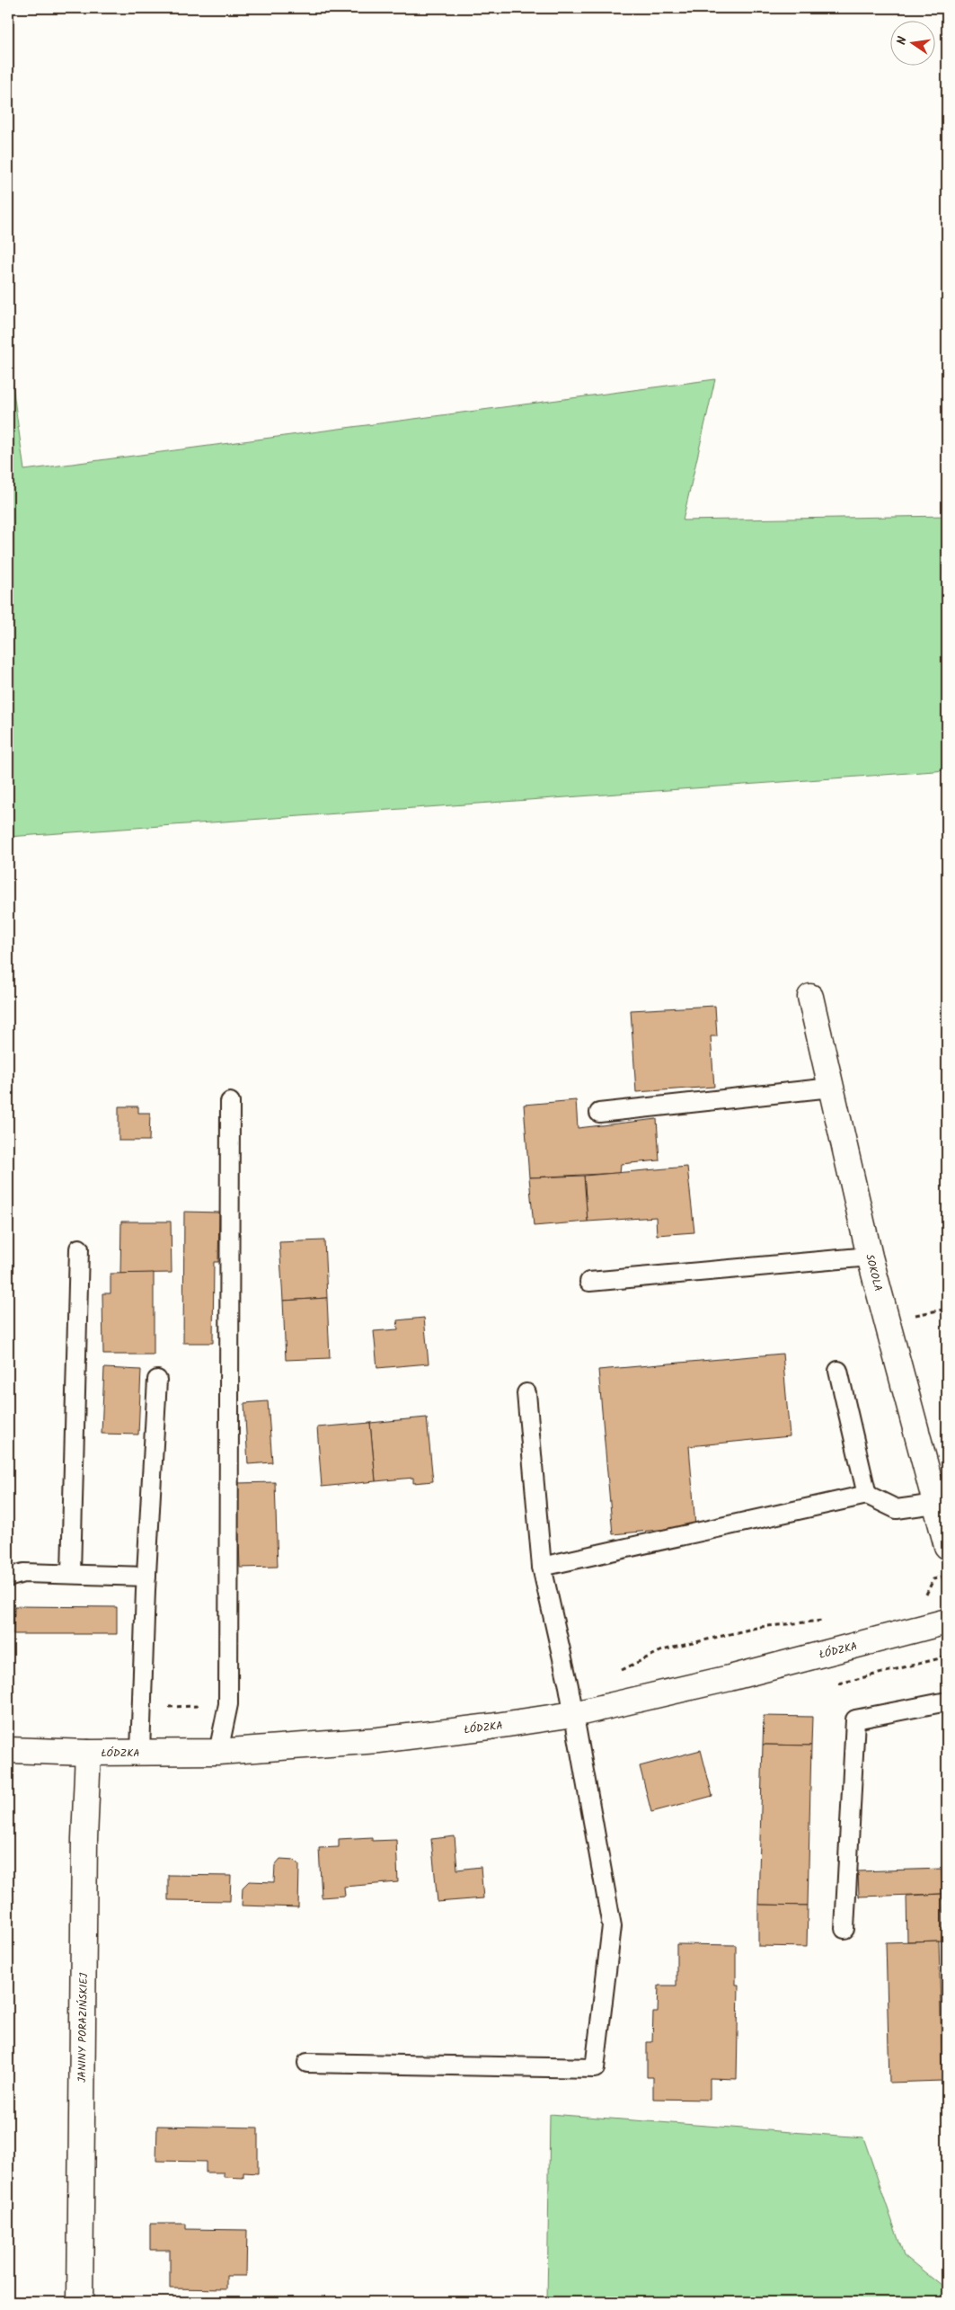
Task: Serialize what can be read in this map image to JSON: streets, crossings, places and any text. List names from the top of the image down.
{
  "streets": {
    "street": ["SOKOLA", "ŁÓDZKA", "JANINY PORAZIŃSKIEJ"]
  },
  "crossings": [
    ["ŁÓDZKA", "JANINY PORAZIŃSKIEJ"]
  ],
  "north": "left"
}
